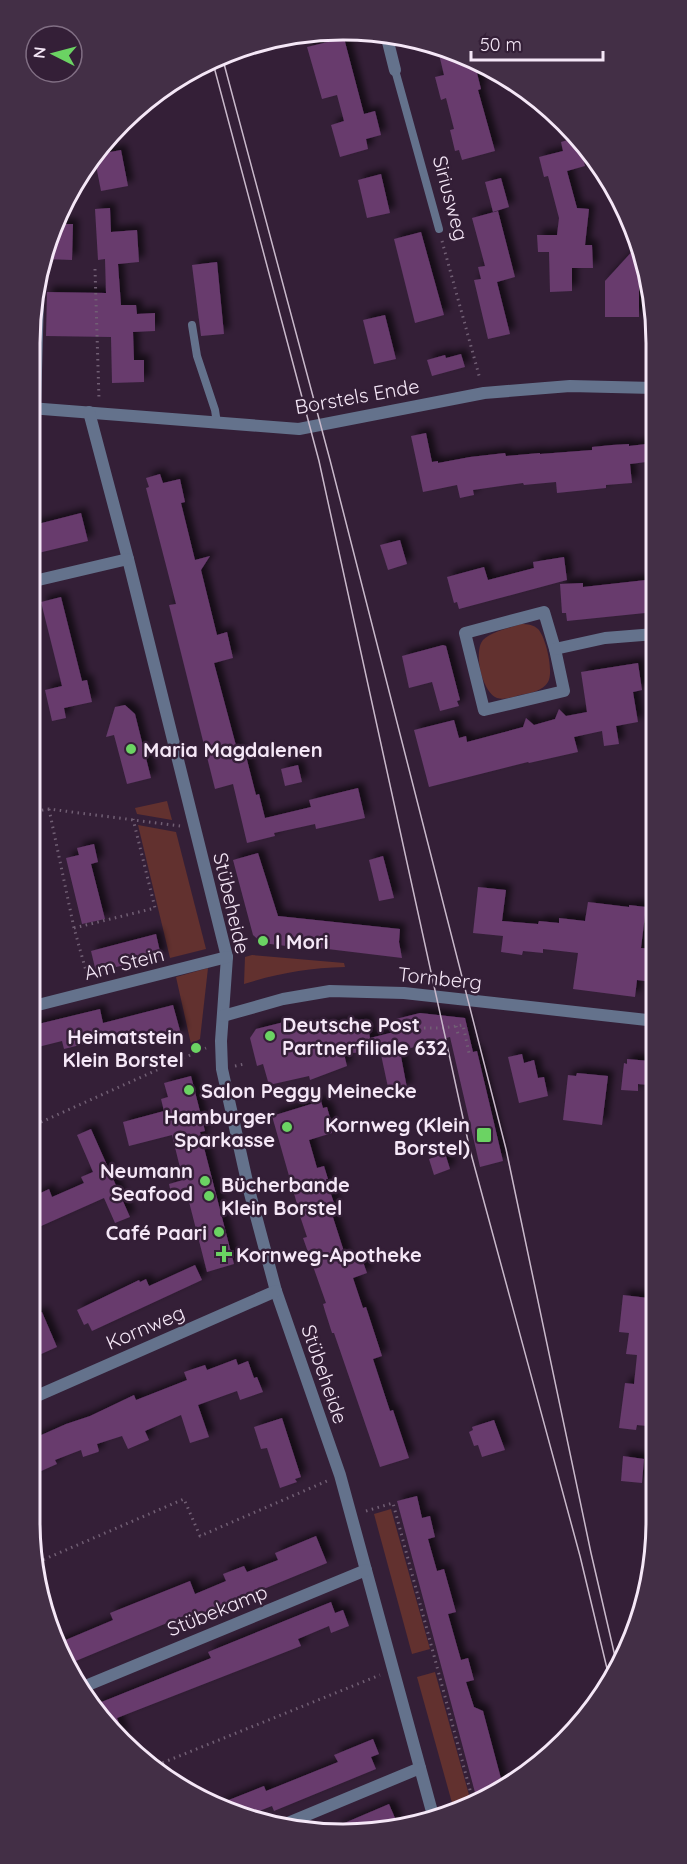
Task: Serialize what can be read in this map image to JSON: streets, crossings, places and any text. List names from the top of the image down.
{
  "streets": {
    "street": [
      "Siriusweg",
      "Borstels Ende",
      "Stübeheide",
      "Am Stein",
      "Tornberg",
      "Kornweg",
      "Stübekamp"
    ]
  },
  "crossings": [
    ["Borstels Ende", "Stübeheide"],
    ["Stübeheide", "Am Stein"],
    ["Stübeheide", "Tornberg"],
    ["Stübeheide", "Kornweg"],
    ["Stübeheide", "Stübekamp"]
  ],
  "places": {
    "other": [
      "Maria Magdalenen",
      "I Mori",
      "Deutsche Post Partnerfiliale 632",
      "Heimatstein Klein Borstel",
      "Salon Peggy Meinecke",
      "Hamburger Sparkasse",
      "Neumann Seafood",
      "Bücherbande Klein Borstel",
      "Café Paari"
    ],
    "transit": ["Kornweg (Klein Borstel)"],
    "health": ["Kornweg-Apotheke"]
  },
  "scale_bar": "50 m",
  "north": "left"
}
